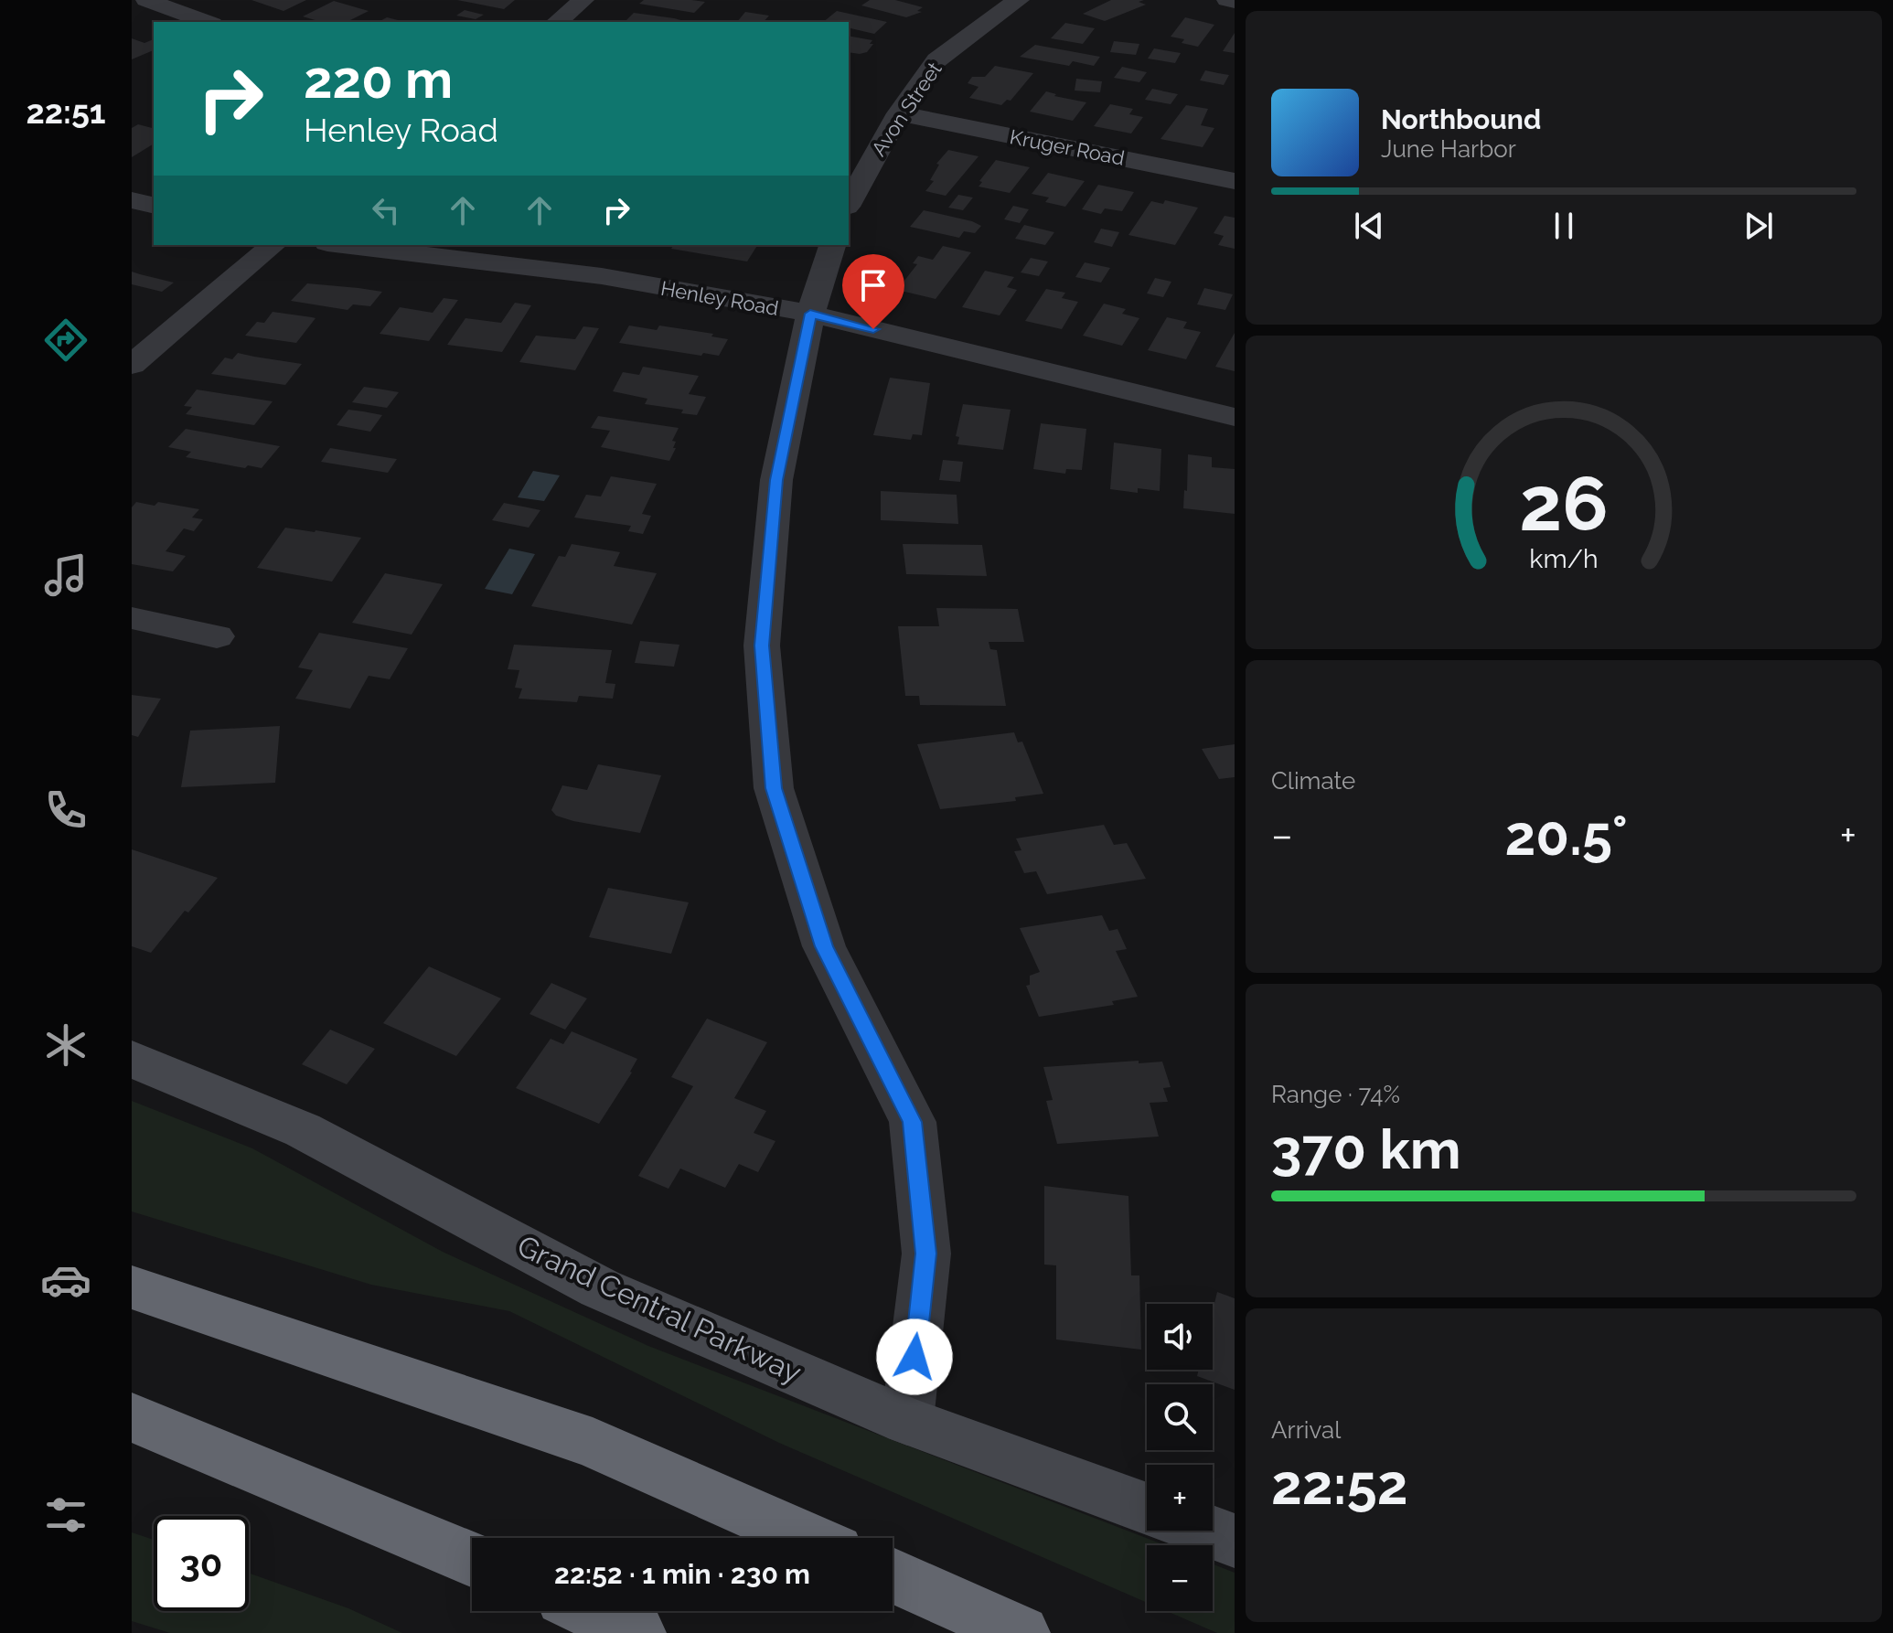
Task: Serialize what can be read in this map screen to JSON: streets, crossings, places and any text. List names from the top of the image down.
{
  "streets": {
    "main road": ["Grand Central Parkway"],
    "street": ["Avon Street", "Kruger Road", "Henley Road"]
  },
  "crossings": [
    ["Avon Street", "Kruger Road"]
  ],
  "page": {
    "tabs": "22:51",
    "turn": ["220 m", "Henley Road"],
    "song": ["Northbound", "June Harbor"],
    "tile": [
      "Climate",
      ["Range · 74%", "370 km"],
      ["Arrival", "22:52"]
    ],
    "heat": ["−", "20.5°", "+"],
    "map_buttons": ["+", "−"],
    "limit": "30",
    "trip": "22:52 · 1 min · 230 m",
    "gauge": ["26", "km/h"]
  }
}
